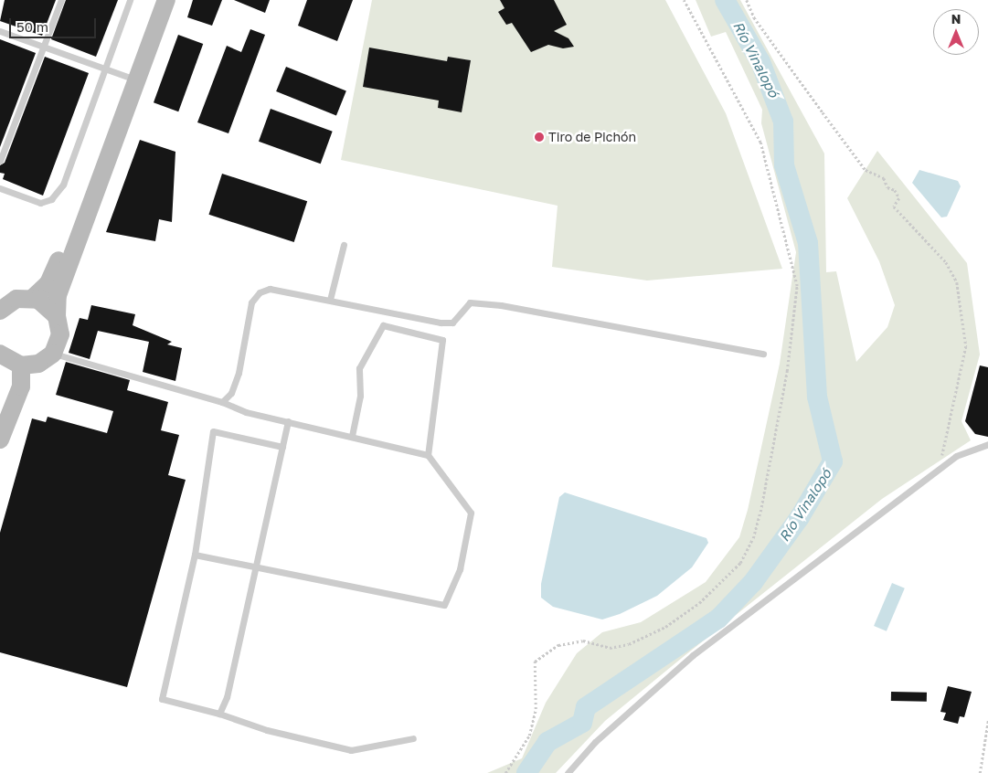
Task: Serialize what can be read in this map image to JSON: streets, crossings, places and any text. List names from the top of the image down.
{
  "water": ["Río Vinalopó"],
  "places": ["Tiro de Pichón"],
  "scale_bar": "50 m",
  "north": "top"
}
